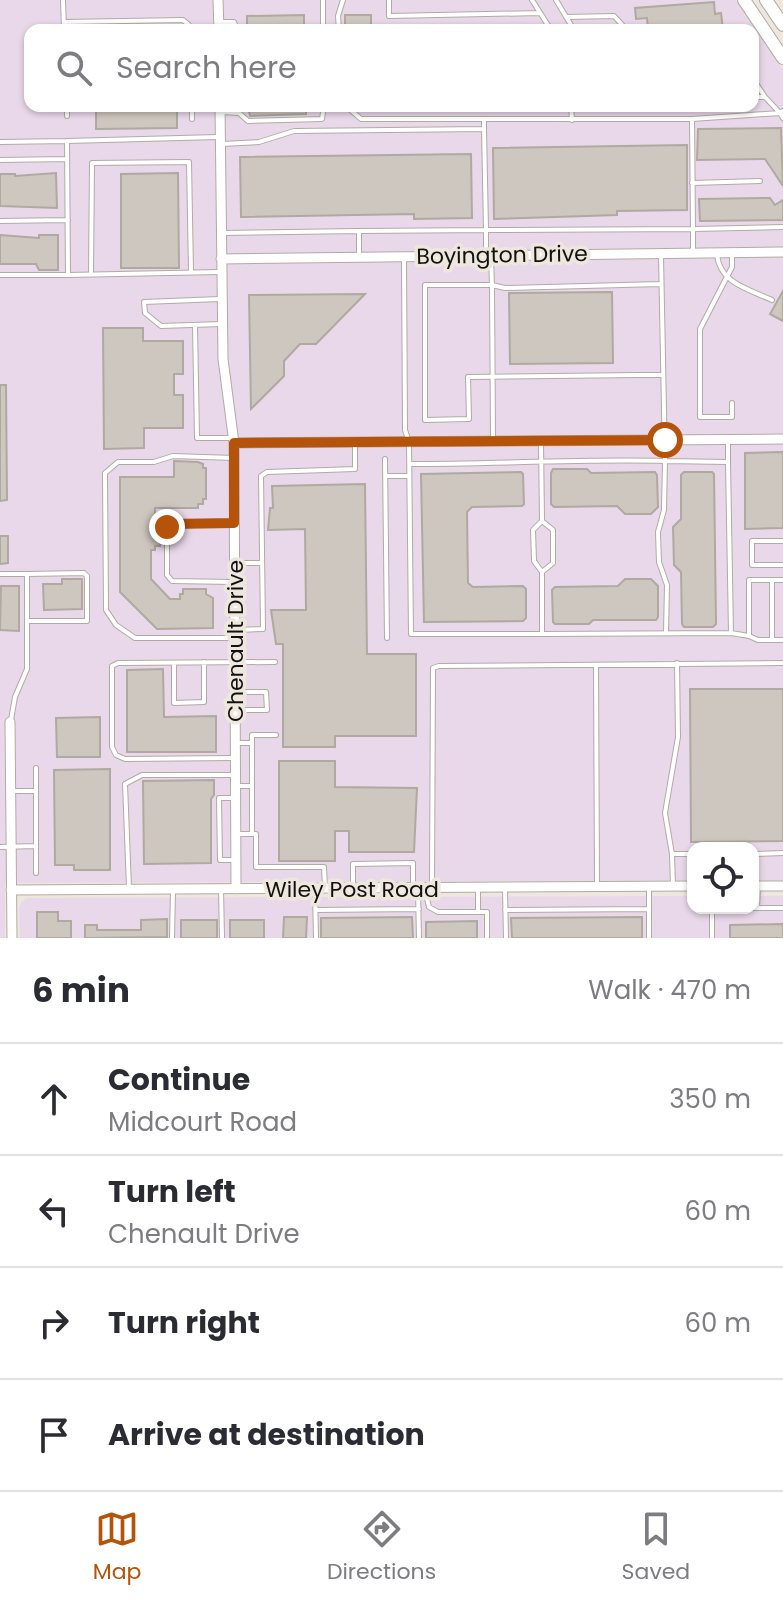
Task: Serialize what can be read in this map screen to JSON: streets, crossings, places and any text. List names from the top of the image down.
{
  "streets": {
    "street": ["Boyington Drive", "Chenault Drive", "Wiley Post Road"]
  },
  "crossings": [
    ["Boyington Drive", "Chenault Drive"],
    ["Chenault Drive", "Wiley Post Road"]
  ],
  "page": {
    "search": "Search here",
    "heading": ["6 min", "Walk · 470 m"],
    "list": [
      ["Continue", "Midcourt Road", "350 m"],
      ["Turn left", "Chenault Drive", "60 m"],
      ["Turn right", "60 m"],
      "Arrive at destination"
    ],
    "nav": ["Map", "Directions", "Saved"]
  }
}
